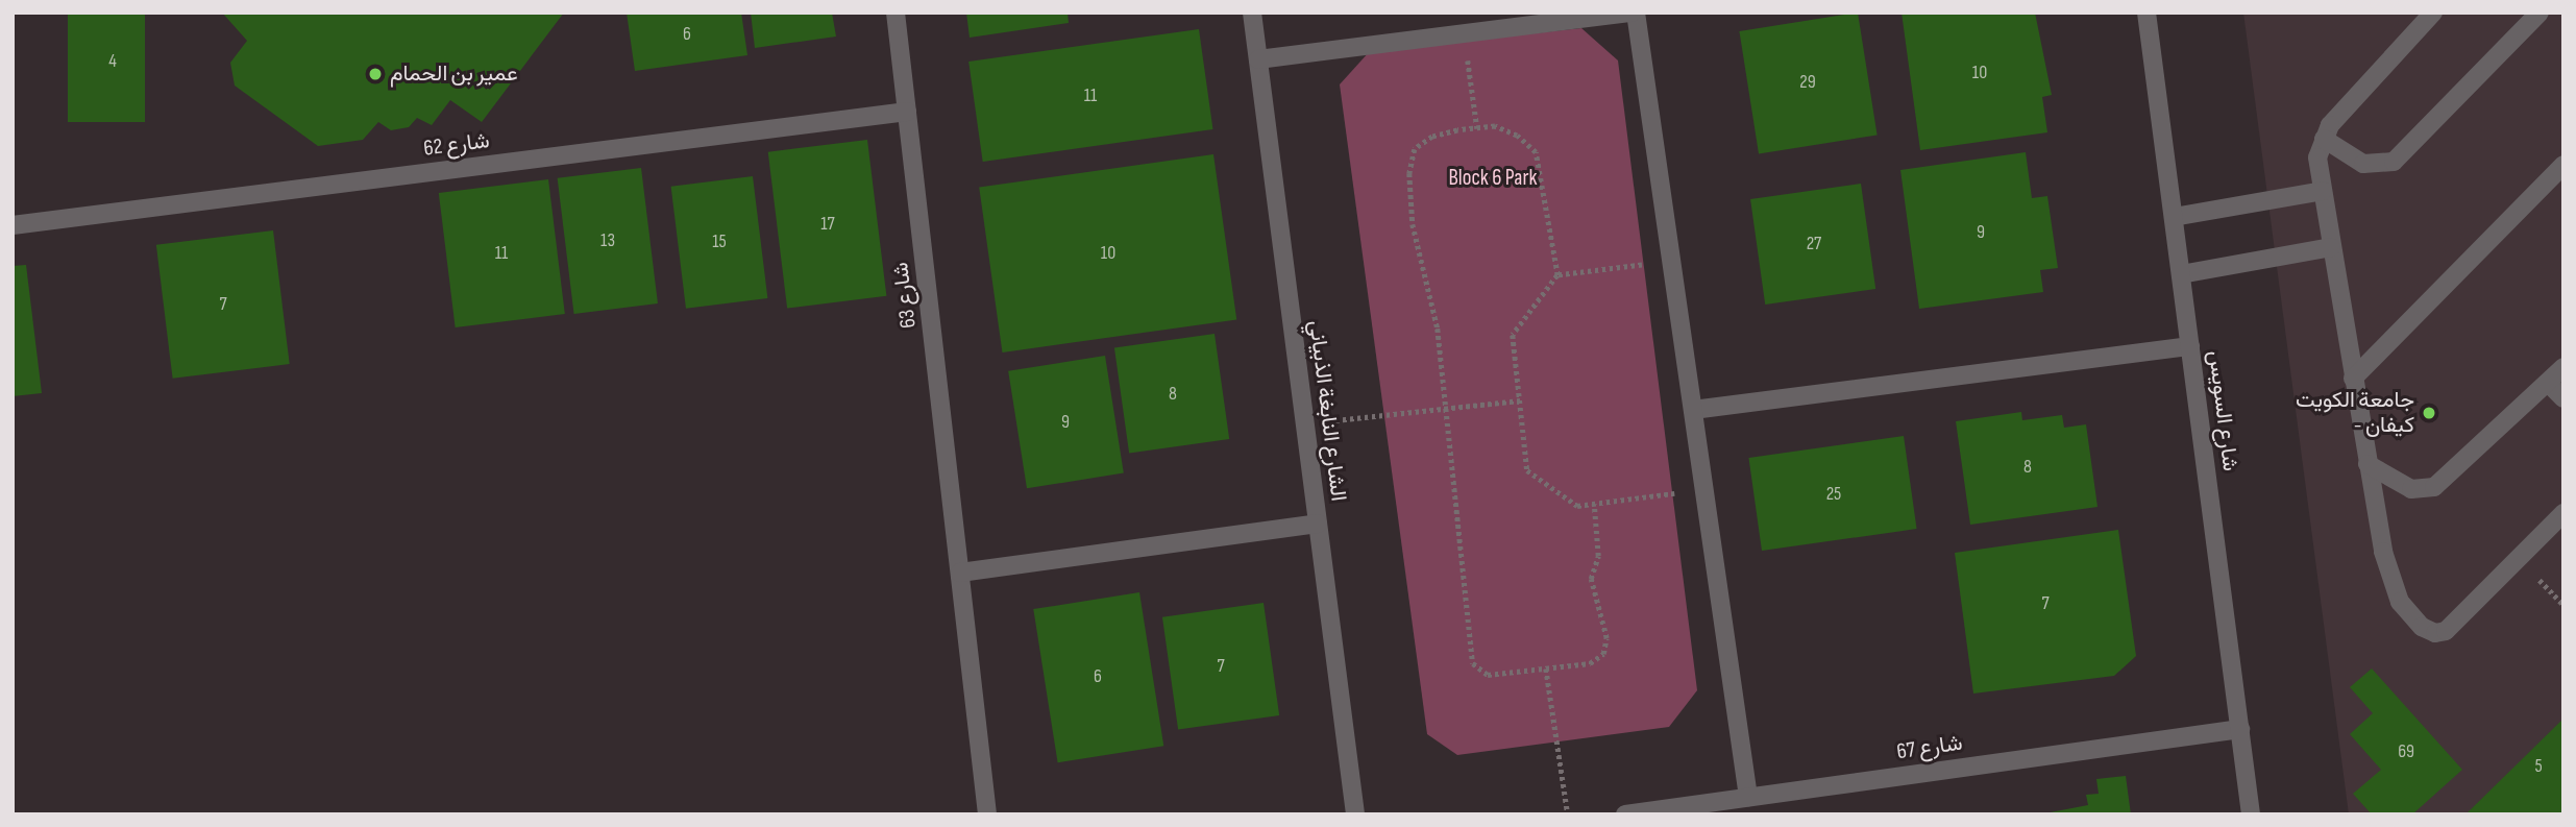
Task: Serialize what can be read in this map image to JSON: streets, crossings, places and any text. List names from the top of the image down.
{
  "streets": {
    "street": [
      "شارع 62",
      "شارع 63",
      "الشارع النابغة الذبياني",
      "شارع السويس",
      "شارع 67"
    ]
  },
  "crossings": [
    ["شارع 62", "شارع 63"],
    ["شارع السويس", "شارع 67"]
  ],
  "parks": ["Block 6 Park"],
  "places": ["عمير بن الحمام", "جامعة الكويت - كيفان"],
  "house_numbers": [
    "6",
    "4",
    "10",
    "29",
    "11",
    "17",
    "9",
    "13",
    "15",
    "27",
    "11",
    "10",
    "7",
    "8",
    "9",
    "8",
    "25",
    "7",
    "7",
    "6",
    "69",
    "5"
  ]
}
